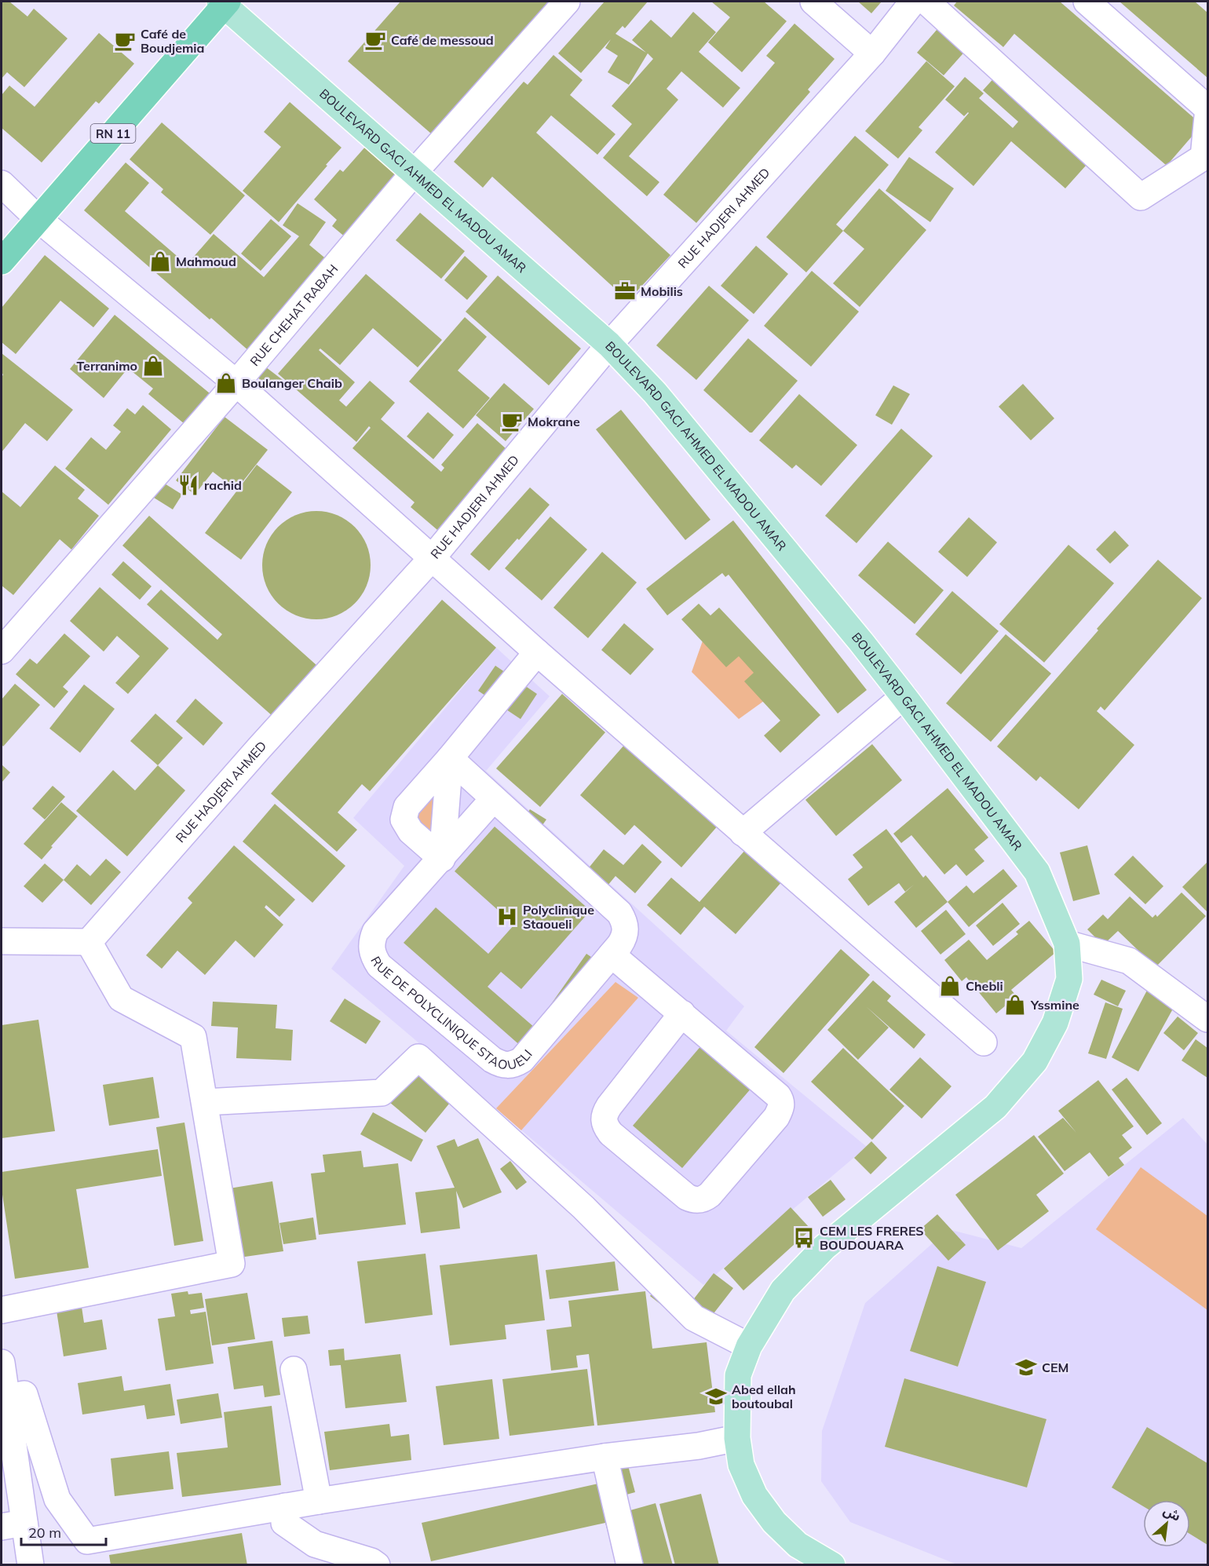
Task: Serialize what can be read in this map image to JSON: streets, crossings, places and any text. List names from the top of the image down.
{
  "streets": {
    "highway": ["RN 11"],
    "main road": ["BOULEVARD GACI AHMED EL MADOU AMAR"],
    "street": ["RUE HADJERI AHMED", "RUE CHEHAT RABAH", "RUE DE POLYCLINIQUE STAOUELI"]
  },
  "crossings": [
    ["RN 11", "BOULEVARD GACI AHMED EL MADOU AMAR"],
    ["BOULEVARD GACI AHMED EL MADOU AMAR", "RUE HADJERI AHMED"],
    ["BOULEVARD GACI AHMED EL MADOU AMAR", "RUE CHEHAT RABAH"]
  ],
  "places": {
    "cafe": ["Café de messoud", "Café de Boudjemia", "Mokrane"],
    "shop": [
      "Mahmoud",
      "Terranimo",
      "Boulanger Chaib",
      "Chebli",
      "Yssmine"
    ],
    "office": ["Mobilis"],
    "restaurant": ["rachid"],
    "hospital": ["Polyclinique Staoueli"],
    "bus stop": ["CEM LES FRERES BOUDOUARA"],
    "school or university": ["CEM", "Abed ellah boutoubal"]
  },
  "scale_bar": "20 m",
  "north": "top right"
}
